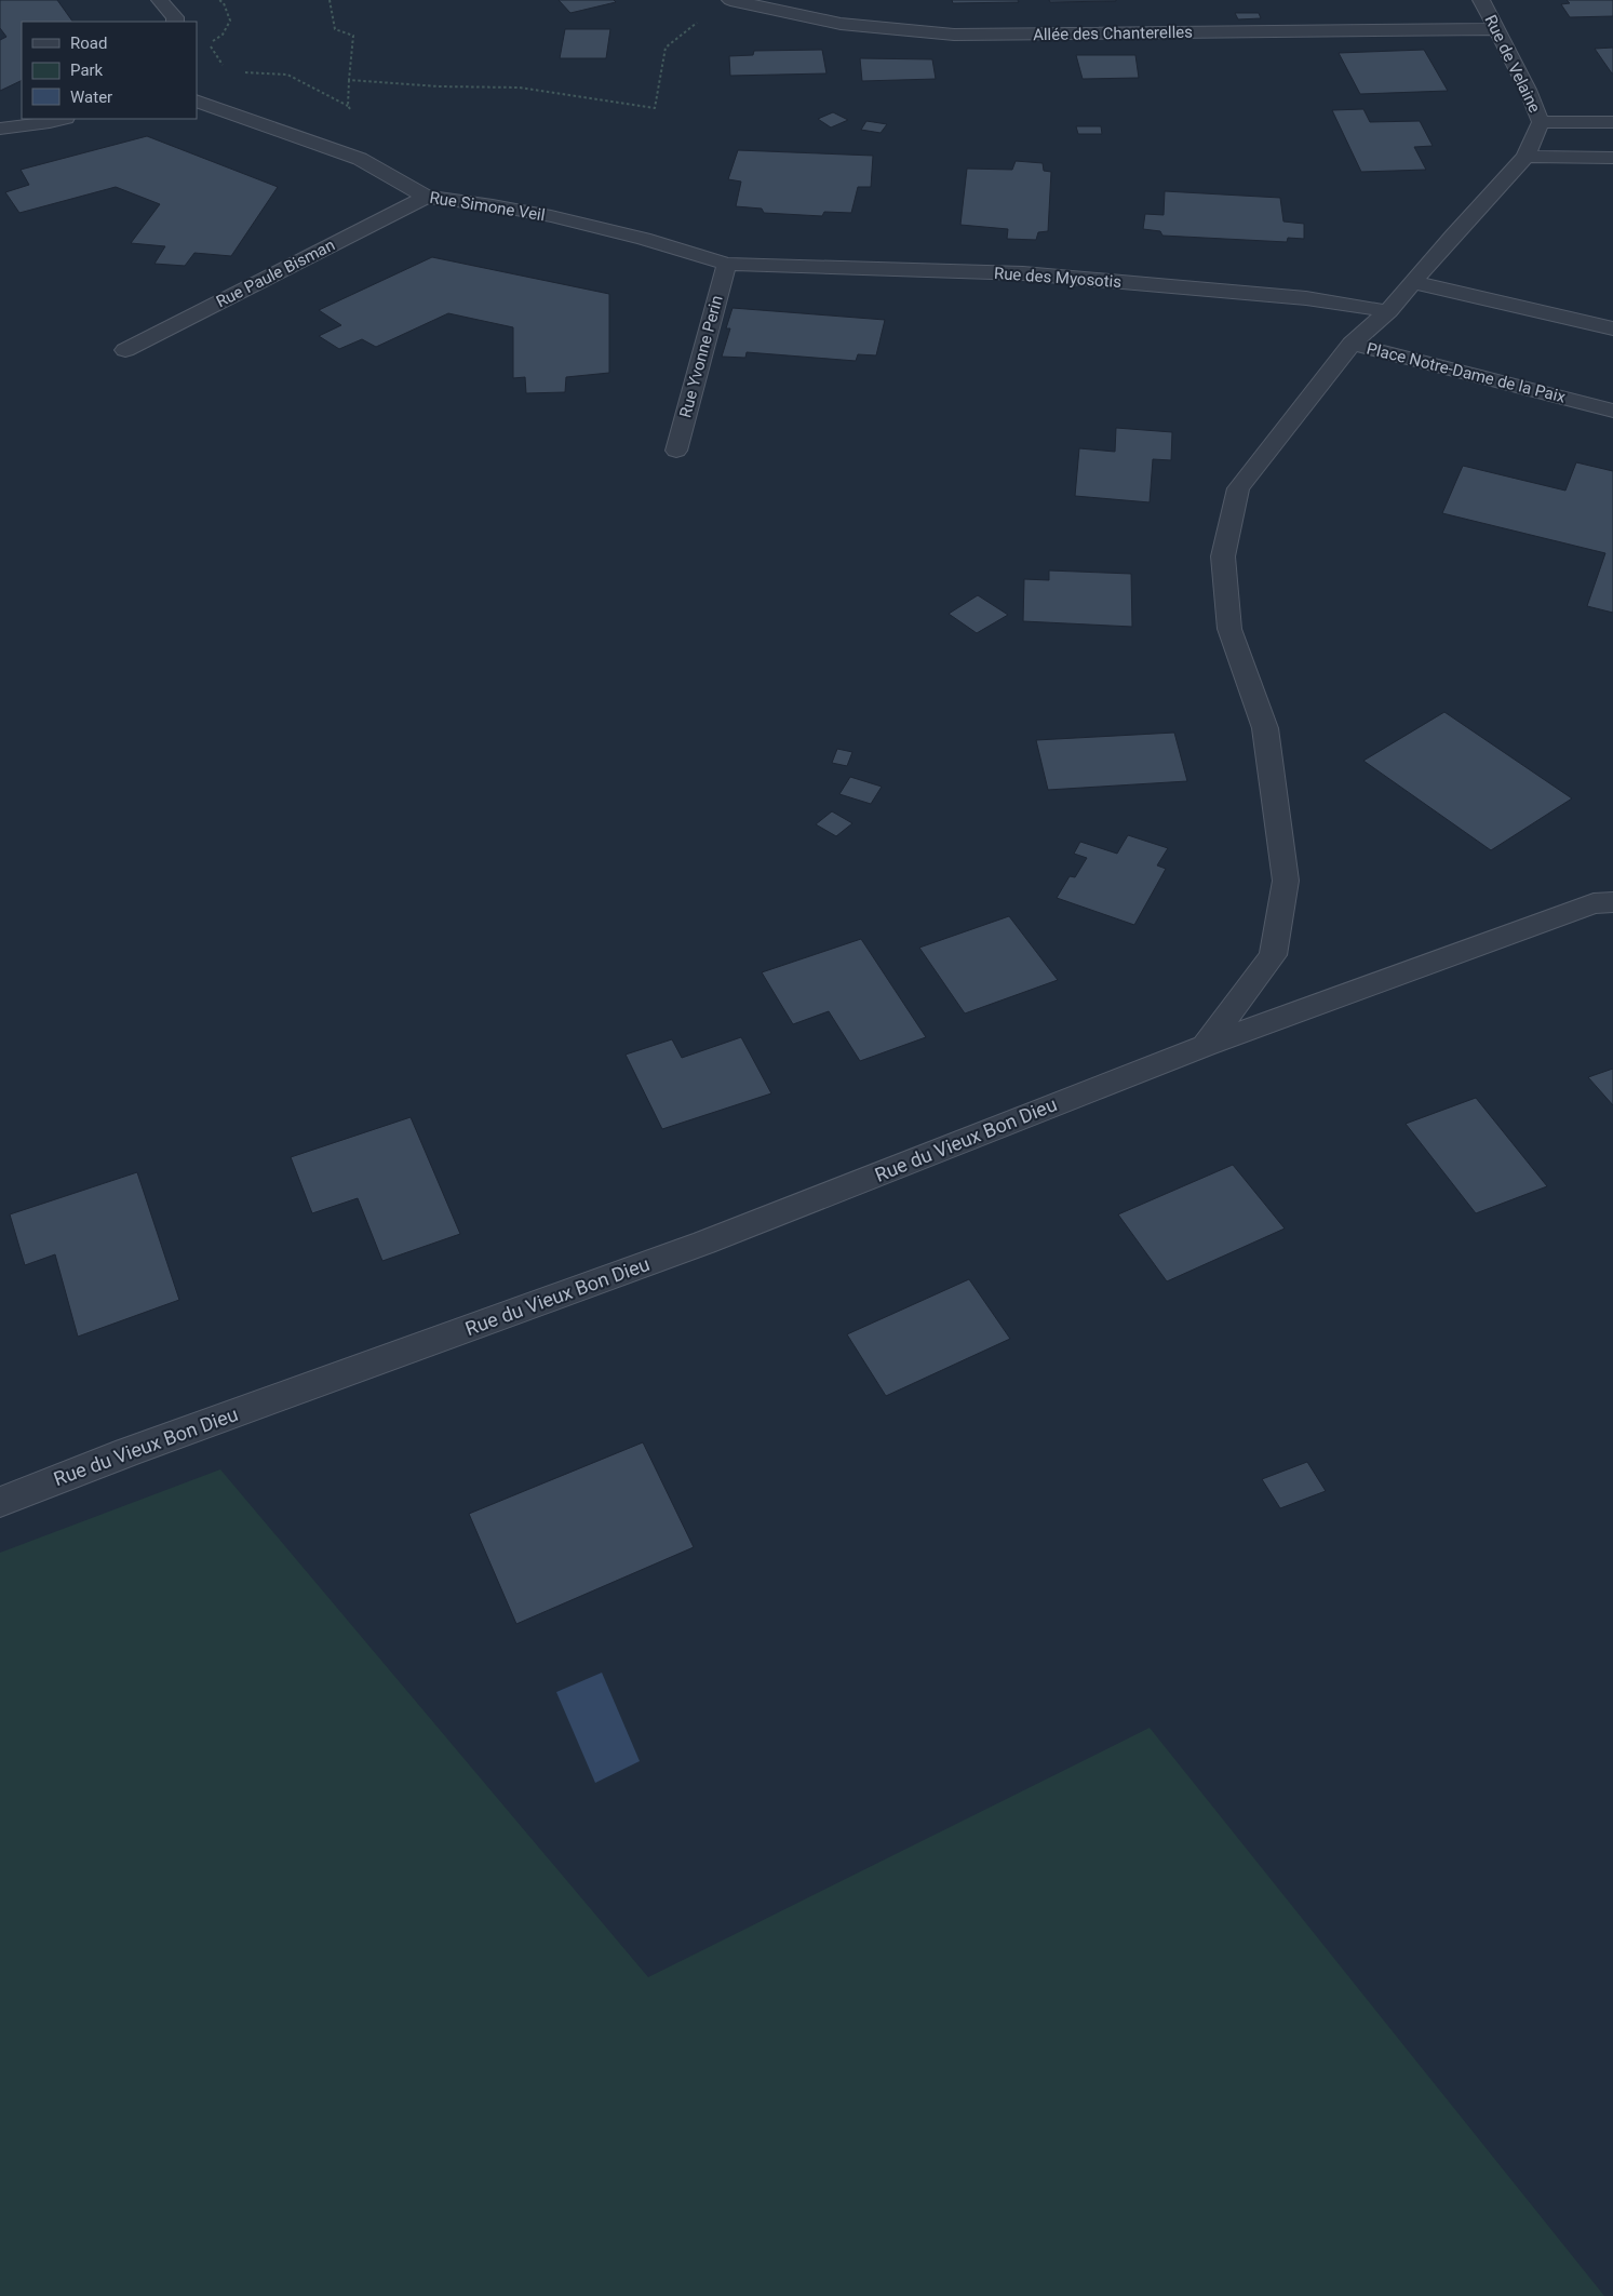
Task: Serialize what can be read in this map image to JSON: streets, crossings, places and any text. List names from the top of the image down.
{
  "streets": {
    "street": [
      "Allée des Chanterelles",
      "Rue de Velaine",
      "Rue Simone Veil",
      "Rue Paule Bisman",
      "Rue des Myosotis",
      "Rue Yvonne Perin",
      "Place Notre-Dame de la Paix",
      "Rue du Vieux Bon Dieu"
    ]
  },
  "crossings": [
    ["Allée des Chanterelles", "Rue de Velaine"],
    ["Rue Simone Veil", "Rue Paule Bisman"],
    ["Rue Simone Veil", "Rue des Myosotis"],
    ["Rue Simone Veil", "Rue Yvonne Perin"],
    ["Rue des Myosotis", "Rue Yvonne Perin"],
    ["Rue des Myosotis", "Place Notre-Dame de la Paix"]
  ],
  "legend": ["Road", "Park", "Water"]
}
